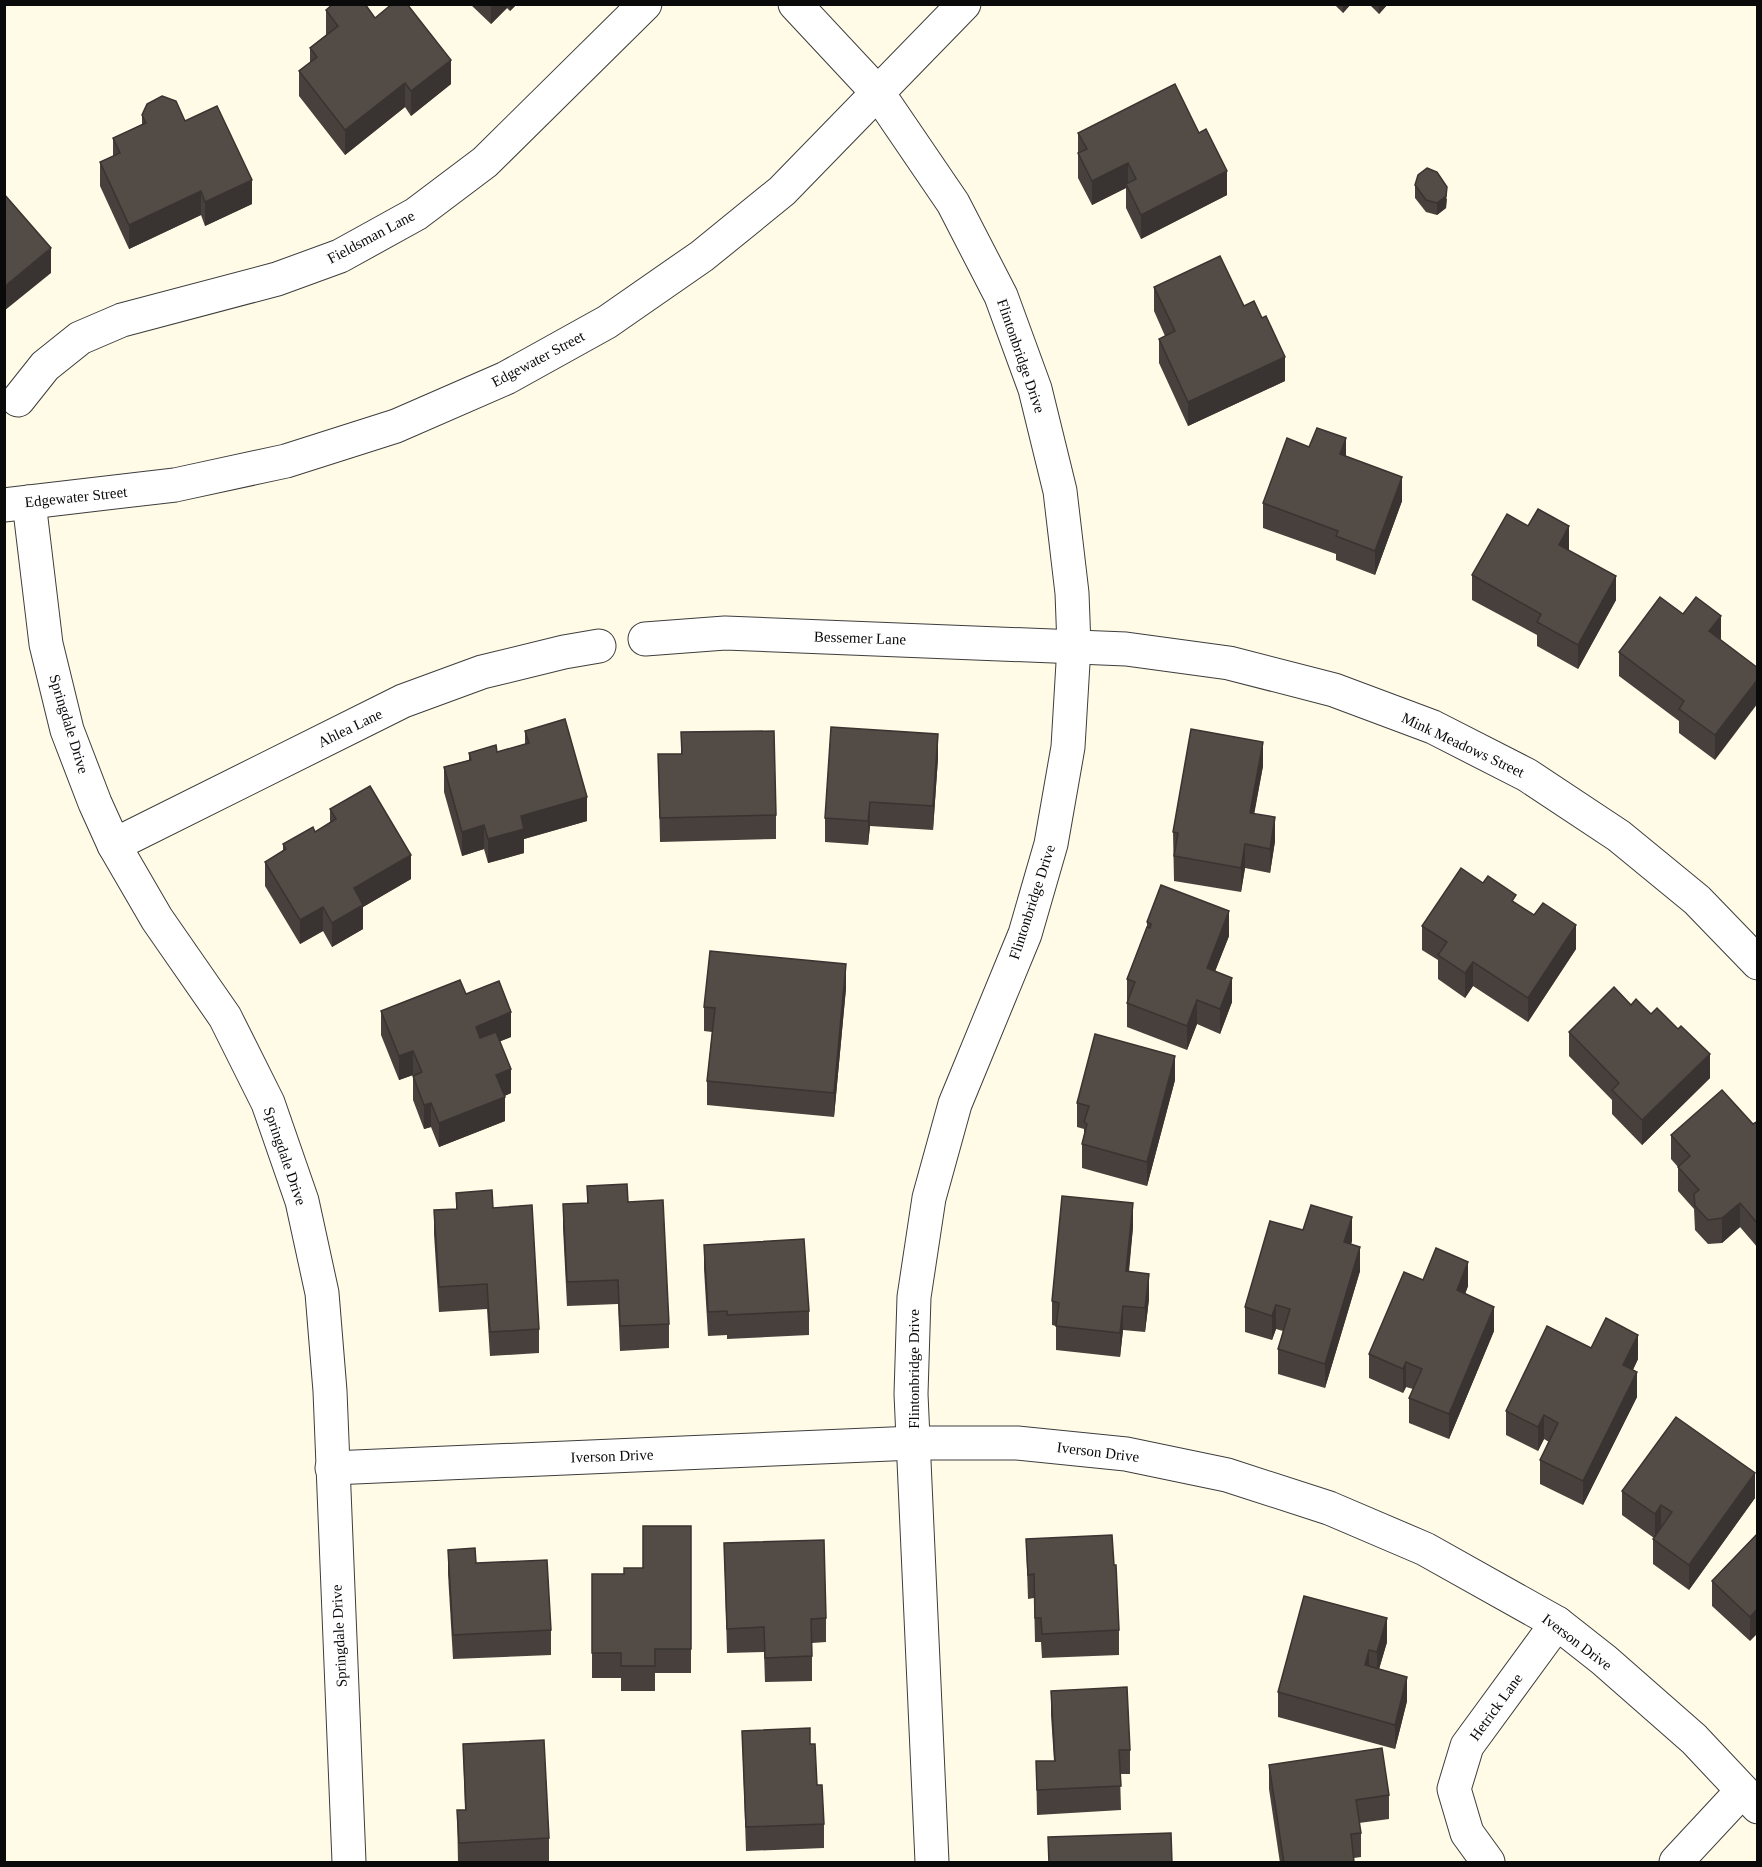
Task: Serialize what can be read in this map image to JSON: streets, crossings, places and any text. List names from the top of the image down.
{
  "streets": {
    "street": [
      "Fieldsman Lane",
      "Flintonbridge Drive",
      "Edgewater Street",
      "Bessemer Lane",
      "Springdale Drive",
      "Ahlea Lane",
      "Mink Meadows Street",
      "Iverson Drive",
      "Hetrick Lane"
    ]
  },
  "crossings": [
    ["Flintonbridge Drive", "Edgewater Street"],
    ["Flintonbridge Drive", "Bessemer Lane"],
    ["Flintonbridge Drive", "Mink Meadows Street"],
    ["Flintonbridge Drive", "Iverson Drive"],
    ["Edgewater Street", "Springdale Drive"],
    ["Bessemer Lane", "Mink Meadows Street"],
    ["Springdale Drive", "Ahlea Lane"],
    ["Springdale Drive", "Iverson Drive"],
    ["Iverson Drive", "Hetrick Lane"]
  ]
}
